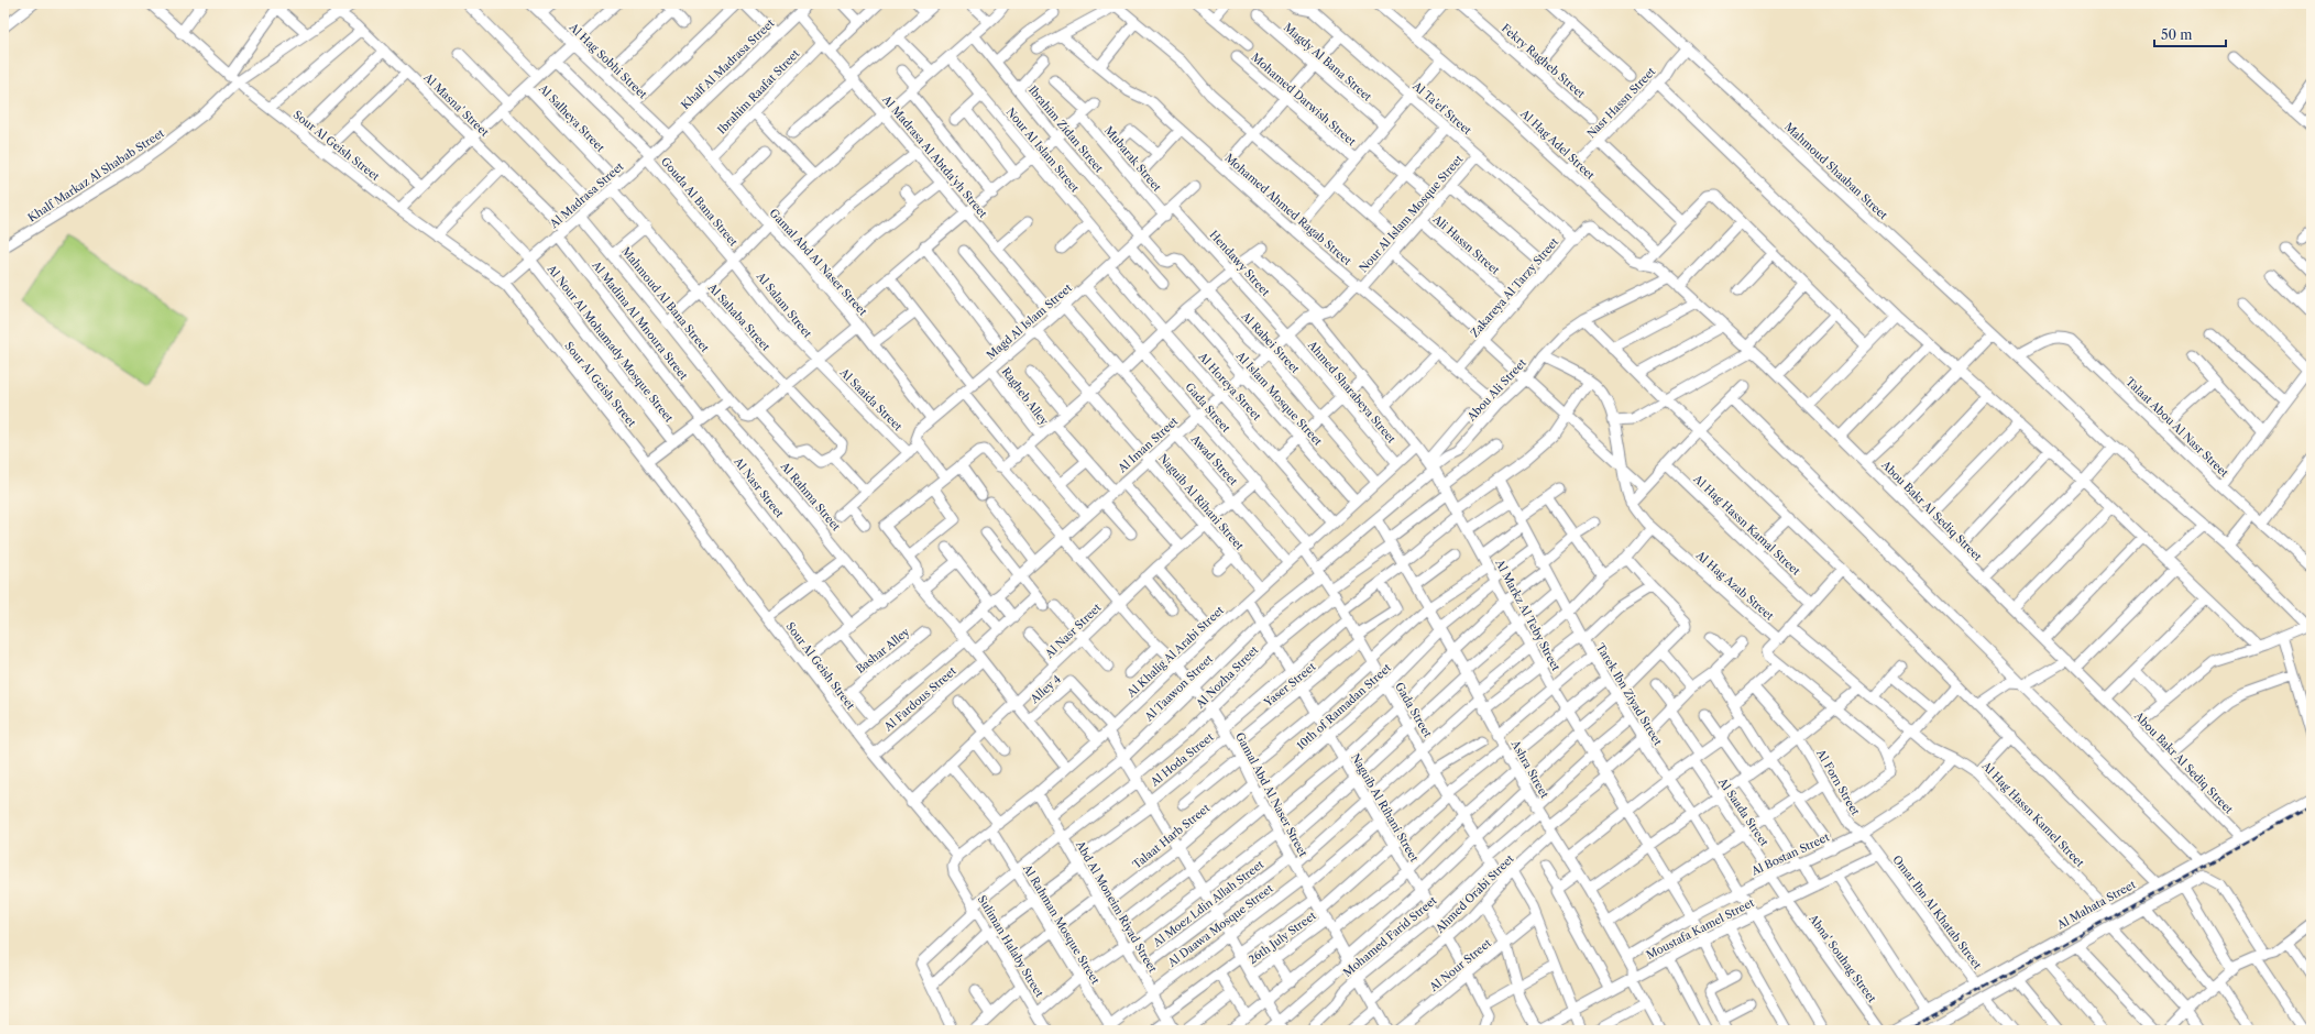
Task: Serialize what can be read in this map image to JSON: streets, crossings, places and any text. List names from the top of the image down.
{
  "streets": {
    "street": [
      "Al Hag Sobhi Street",
      "Fekry Ragheb Street",
      "Magdy Al Bana Street",
      "Khalf Al Madrasa Street",
      "Ibrahim Raafat Street",
      "Mohamed Darwish Street",
      "Nasr Hassn Street",
      "Al Masna' Street",
      "Al Ta'ef Street",
      "Al Salheya Street",
      "Ibrahim Zidan Street",
      "Al Hag Adel Street",
      "Sour Al Geish Street",
      "Nour Al Islam Street",
      "Al Madrasa Al Abtda'yh Street",
      "Mubarak Street",
      "Mahmoud Shaaban Street",
      "Khalf Markaz Al Shabab Street",
      "Al Madrasa Street",
      "Gouda Al Bana Street",
      "Mohamed Ahmed Ragab Street",
      "Nour Al Islam Mosque Street",
      "Ali Hassn Street",
      "Gamal Abd Al Naser Street",
      "Hendawy Street",
      "Zakareya Al Tarzy Street",
      "Mahmoud Al Bana Street",
      "Al Salam Street",
      "Al Sahaba Street",
      "Al Madina Al Mnoura Street",
      "Magd Al Islam Street",
      "Al Rabei Street",
      "Al Nour Al Mohamady Mosque Street",
      "Al Horeya Street",
      "Abou Ali Street",
      "Ahmed Sharabeya Street",
      "Ragheb Alley",
      "Al Islam Mosque Street",
      "Al Saaida Street",
      "Gada Street",
      "Talaat Abou Al Nasr Street",
      "Al Iman Street",
      "Awad Street",
      "Al Nasr Street",
      "Al Rahma Street",
      "Naguib Al Rihani Street",
      "Abou Bakr Al Sediq Street",
      "Al Hag Hassn Kamal Street",
      "Al Hag Azab Street",
      "Al Markz Al Teby Street",
      "Bashar Alley",
      "Al Khalig Al Arabi Street",
      "Al Nozha Street",
      "Yaser Street",
      "Al Taawon Street",
      "Alley 4",
      "Tarek Ibn Ziyad Street",
      "Al Fardous Street",
      "10th of Ramadan Street",
      "Al Hoda Street",
      "Ashra Street",
      "Al Forn Street",
      "Al Saada Street",
      "Al Hag Hassn Kamel Street",
      "Talaat Harb Street",
      "Al Bostan Street",
      "Ahmed Orabi Street",
      "Al Moez Ldin Allah Street",
      "Al Mahata Street",
      "Abd Al Moneim Riyad Street",
      "Omar Ibn Al Khatab Street",
      "Al Rahman Mosque Street",
      "Al Daawa Mosque Street",
      "Moustafa Kamel Street",
      "Mohamed Farid Street",
      "26th July Street",
      "Suliman Halaby Street",
      "Abna' Souhag Street",
      "Al Nour Street"
    ]
  },
  "crossings": [
    ["Al Hag Sobhi Street", "Al Madrasa Street"],
    ["Khalf Al Madrasa Street", "Al Madrasa Al Abtda'yh Street"],
    ["Khalf Al Madrasa Street", "Al Madrasa Street"],
    ["Khalf Al Madrasa Street", "Gamal Abd Al Naser Street"],
    ["Ibrahim Raafat Street", "Al Madrasa Al Abtda'yh Street"],
    ["Ibrahim Raafat Street", "Gamal Abd Al Naser Street"],
    ["Nasr Hassn Street", "Al Hag Adel Street"],
    ["Nasr Hassn Street", "Mahmoud Shaaban Street"],
    ["Al Masna' Street", "Al Madrasa Street"],
    ["Al Masna' Street", "Al Madina Al Mnoura Street"],
    ["Al Ta'ef Street", "Nour Al Islam Mosque Street"],
    ["Al Ta'ef Street", "Zakareya Al Tarzy Street"],
    ["Al Salheya Street", "Al Madrasa Street"],
    ["Al Salheya Street", "Al Sahaba Street"],
    ["Ibrahim Zidan Street", "Magd Al Islam Street"],
    ["Ibrahim Zidan Street", "Al Rabei Street"],
    ["Sour Al Geish Street", "Khalf Markaz Al Shabab Street"],
    ["Sour Al Geish Street", "Al Madrasa Street"],
    ["Sour Al Geish Street", "Al Nasr Street"],
    ["Sour Al Geish Street", "Bashar Alley"],
    ["Sour Al Geish Street", "Al Khalig Al Arabi Street"],
    ["Sour Al Geish Street", "Al Fardous Street"],
    ["Sour Al Geish Street", "Suliman Halaby Street"],
    ["Nour Al Islam Street", "Magd Al Islam Street"],
    ["Al Madrasa Al Abtda'yh Street", "Magd Al Islam Street"],
    ["Mubarak Street", "Magd Al Islam Street"],
    ["Mahmoud Shaaban Street", "Talaat Abou Al Nasr Street"],
    ["Al Madrasa Street", "Gouda Al Bana Street"],
    ["Al Madrasa Street", "Gamal Abd Al Naser Street"],
    ["Al Madrasa Street", "Mahmoud Al Bana Street"],
    ["Al Madrasa Street", "Al Sahaba Street"],
    ["Al Madrasa Street", "Al Madina Al Mnoura Street"],
    ["Al Madrasa Street", "Al Nour Al Mohamady Mosque Street"],
    ["Gouda Al Bana Street", "Al Salam Street"],
    ["Mohamed Ahmed Ragab Street", "Nour Al Islam Mosque Street"],
    ["Mohamed Ahmed Ragab Street", "Zakareya Al Tarzy Street"],
    ["Mohamed Ahmed Ragab Street", "Abou Ali Street"],
    ["Mohamed Ahmed Ragab Street", "Al Iman Street"],
    ["Nour Al Islam Mosque Street", "Ali Hassn Street"],
    ["Nour Al Islam Mosque Street", "Al Iman Street"],
    ["Ali Hassn Street", "Zakareya Al Tarzy Street"],
    ["Gamal Abd Al Naser Street", "Magd Al Islam Street"],
    ["Gamal Abd Al Naser Street", "Al Iman Street"],
    ["Gamal Abd Al Naser Street", "Al Nasr Street"],
    ["Gamal Abd Al Naser Street", "Al Khalig Al Arabi Street"],
    ["Gamal Abd Al Naser Street", "Al Nozha Street"],
    ["Gamal Abd Al Naser Street", "Yaser Street"],
    ["Gamal Abd Al Naser Street", "Al Taawon Street"],
    ["Gamal Abd Al Naser Street", "10th of Ramadan Street"],
    ["Gamal Abd Al Naser Street", "Al Hoda Street"],
    ["Gamal Abd Al Naser Street", "Talaat Harb Street"],
    ["Gamal Abd Al Naser Street", "Ahmed Orabi Street"],
    ["Gamal Abd Al Naser Street", "Al Moez Ldin Allah Street"],
    ["Gamal Abd Al Naser Street", "Al Daawa Mosque Street"],
    ["Gamal Abd Al Naser Street", "Mohamed Farid Street"],
    ["Gamal Abd Al Naser Street", "26th July Street"],
    ["Hendawy Street", "Magd Al Islam Street"],
    ["Hendawy Street", "Ahmed Sharabeya Street"],
    ["Hendawy Street", "Al Iman Street"],
    ["Hendawy Street", "Al Markz Al Teby Street"],
    ["Zakareya Al Tarzy Street", "Abou Bakr Al Sediq Street"],
    ["Al Salam Street", "Al Saaida Street"],
    ["Al Madina Al Mnoura Street", "Al Nasr Street"],
    ["Magd Al Islam Street", "Al Rabei Street"],
    ["Magd Al Islam Street", "Al Horeya Street"],
    ["Magd Al Islam Street", "Ragheb Alley"],
    ["Magd Al Islam Street", "Gada Street"],
    ["Magd Al Islam Street", "Awad Street"],
    ["Magd Al Islam Street", "Naguib Al Rihani Street"],
    ["Al Rabei Street", "Al Iman Street"],
    ["Al Rabei Street", "Al Khalig Al Arabi Street"],
    ["Al Horeya Street", "Al Iman Street"],
    ["Al Horeya Street", "Al Khalig Al Arabi Street"],
    ["Abou Ali Street", "Abou Bakr Al Sediq Street"],
    ["Abou Ali Street", "Al Hag Azab Street"],
    ["Abou Ali Street", "Al Markz Al Teby Street"],
    ["Abou Ali Street", "Al Taawon Street"],
    ["Ahmed Sharabeya Street", "Al Iman Street"],
    ["Ahmed Sharabeya Street", "Al Khalig Al Arabi Street"],
    ["Al Islam Mosque Street", "Al Iman Street"],
    ["Al Islam Mosque Street", "Al Khalig Al Arabi Street"],
    ["Gada Street", "Al Iman Street"],
    ["Gada Street", "Al Nasr Street"],
    ["Gada Street", "Al Khalig Al Arabi Street"],
    ["Gada Street", "Al Nozha Street"],
    ["Gada Street", "Yaser Street"],
    ["Gada Street", "Al Taawon Street"],
    ["Gada Street", "10th of Ramadan Street"],
    ["Gada Street", "Al Hoda Street"],
    ["Gada Street", "Ahmed Orabi Street"],
    ["Gada Street", "Al Moez Ldin Allah Street"],
    ["Gada Street", "Al Daawa Mosque Street"],
    ["Gada Street", "Mohamed Farid Street"],
    ["Al Iman Street", "Awad Street"],
    ["Al Iman Street", "Naguib Al Rihani Street"],
    ["Al Iman Street", "Al Markz Al Teby Street"],
    ["Awad Street", "Al Nasr Street"],
    ["Awad Street", "Al Khalig Al Arabi Street"],
    ["Al Nasr Street", "Naguib Al Rihani Street"],
    ["Al Nasr Street", "Al Rahman Mosque Street"],
    ["Naguib Al Rihani Street", "Al Khalig Al Arabi Street"],
    ["Naguib Al Rihani Street", "Al Nozha Street"],
    ["Naguib Al Rihani Street", "Yaser Street"],
    ["Naguib Al Rihani Street", "Al Taawon Street"],
    ["Naguib Al Rihani Street", "10th of Ramadan Street"],
    ["Naguib Al Rihani Street", "Al Hoda Street"],
    ["Naguib Al Rihani Street", "Ahmed Orabi Street"],
    ["Naguib Al Rihani Street", "Al Moez Ldin Allah Street"],
    ["Naguib Al Rihani Street", "Al Daawa Mosque Street"],
    ["Naguib Al Rihani Street", "Mohamed Farid Street"],
    ["Naguib Al Rihani Street", "Al Nour Street"],
    ["Abou Bakr Al Sediq Street", "Al Mahata Street"],
    ["Al Hag Azab Street", "Al Moez Ldin Allah Street"],
    ["Al Markz Al Teby Street", "Al Khalig Al Arabi Street"],
    ["Al Markz Al Teby Street", "Al Nozha Street"],
    ["Al Markz Al Teby Street", "Al Taawon Street"],
    ["Al Markz Al Teby Street", "10th of Ramadan Street"],
    ["Al Markz Al Teby Street", "Al Bostan Street"],
    ["Al Markz Al Teby Street", "Ahmed Orabi Street"],
    ["Al Markz Al Teby Street", "Al Moez Ldin Allah Street"],
    ["Al Markz Al Teby Street", "Moustafa Kamel Street"],
    ["Al Markz Al Teby Street", "Mohamed Farid Street"],
    ["Al Khalig Al Arabi Street", "Alley 4"],
    ["Al Khalig Al Arabi Street", "Abd Al Moneim Riyad Street"],
    ["Al Khalig Al Arabi Street", "Al Rahman Mosque Street"],
    ["Al Khalig Al Arabi Street", "Suliman Halaby Street"],
    ["Al Nozha Street", "Al Hoda Street"],
    ["Al Nozha Street", "Ashra Street"],
    ["Al Nozha Street", "Abd Al Moneim Riyad Street"],
    ["Al Nozha Street", "Al Rahman Mosque Street"],
    ["Al Nozha Street", "Suliman Halaby Street"],
    ["Yaser Street", "Al Hoda Street"],
    ["Al Taawon Street", "Ashra Street"],
    ["Al Taawon Street", "Abd Al Moneim Riyad Street"],
    ["Tarek Ibn Ziyad Street", "10th of Ramadan Street"],
    ["Tarek Ibn Ziyad Street", "Al Bostan Street"],
    ["Tarek Ibn Ziyad Street", "Ahmed Orabi Street"],
    ["Tarek Ibn Ziyad Street", "Al Moez Ldin Allah Street"],
    ["Tarek Ibn Ziyad Street", "Moustafa Kamel Street"],
    ["Tarek Ibn Ziyad Street", "Mohamed Farid Street"],
    ["10th of Ramadan Street", "Ashra Street"],
    ["Al Hoda Street", "Abd Al Moneim Riyad Street"],
    ["Al Hoda Street", "Al Rahman Mosque Street"],
    ["Al Hoda Street", "Suliman Halaby Street"],
    ["Ashra Street", "Al Bostan Street"],
    ["Ashra Street", "Ahmed Orabi Street"],
    ["Ashra Street", "Al Moez Ldin Allah Street"],
    ["Ashra Street", "Moustafa Kamel Street"],
    ["Ashra Street", "Mohamed Farid Street"],
    ["Al Forn Street", "Al Bostan Street"],
    ["Al Forn Street", "Omar Ibn Al Khatab Street"],
    ["Al Forn Street", "Moustafa Kamel Street"],
    ["Al Saada Street", "Al Bostan Street"],
    ["Al Saada Street", "Ahmed Orabi Street"],
    ["Al Saada Street", "Moustafa Kamel Street"],
    ["Al Saada Street", "Abna' Souhag Street"],
    ["Al Hag Hassn Kamel Street", "Al Bostan Street"],
    ["Al Hag Hassn Kamel Street", "Al Mahata Street"],
    ["Talaat Harb Street", "Abd Al Moneim Riyad Street"],
    ["Talaat Harb Street", "Al Rahman Mosque Street"],
    ["Talaat Harb Street", "Suliman Halaby Street"],
    ["Al Moez Ldin Allah Street", "Abd Al Moneim Riyad Street"],
    ["Al Mahata Street", "Omar Ibn Al Khatab Street"],
    ["Abd Al Moneim Riyad Street", "Al Daawa Mosque Street"],
    ["Omar Ibn Al Khatab Street", "Moustafa Kamel Street"],
    ["Al Rahman Mosque Street", "Al Daawa Mosque Street"],
    ["Moustafa Kamel Street", "Abna' Souhag Street"]
  ],
  "scale_bar": "50 m"
}
